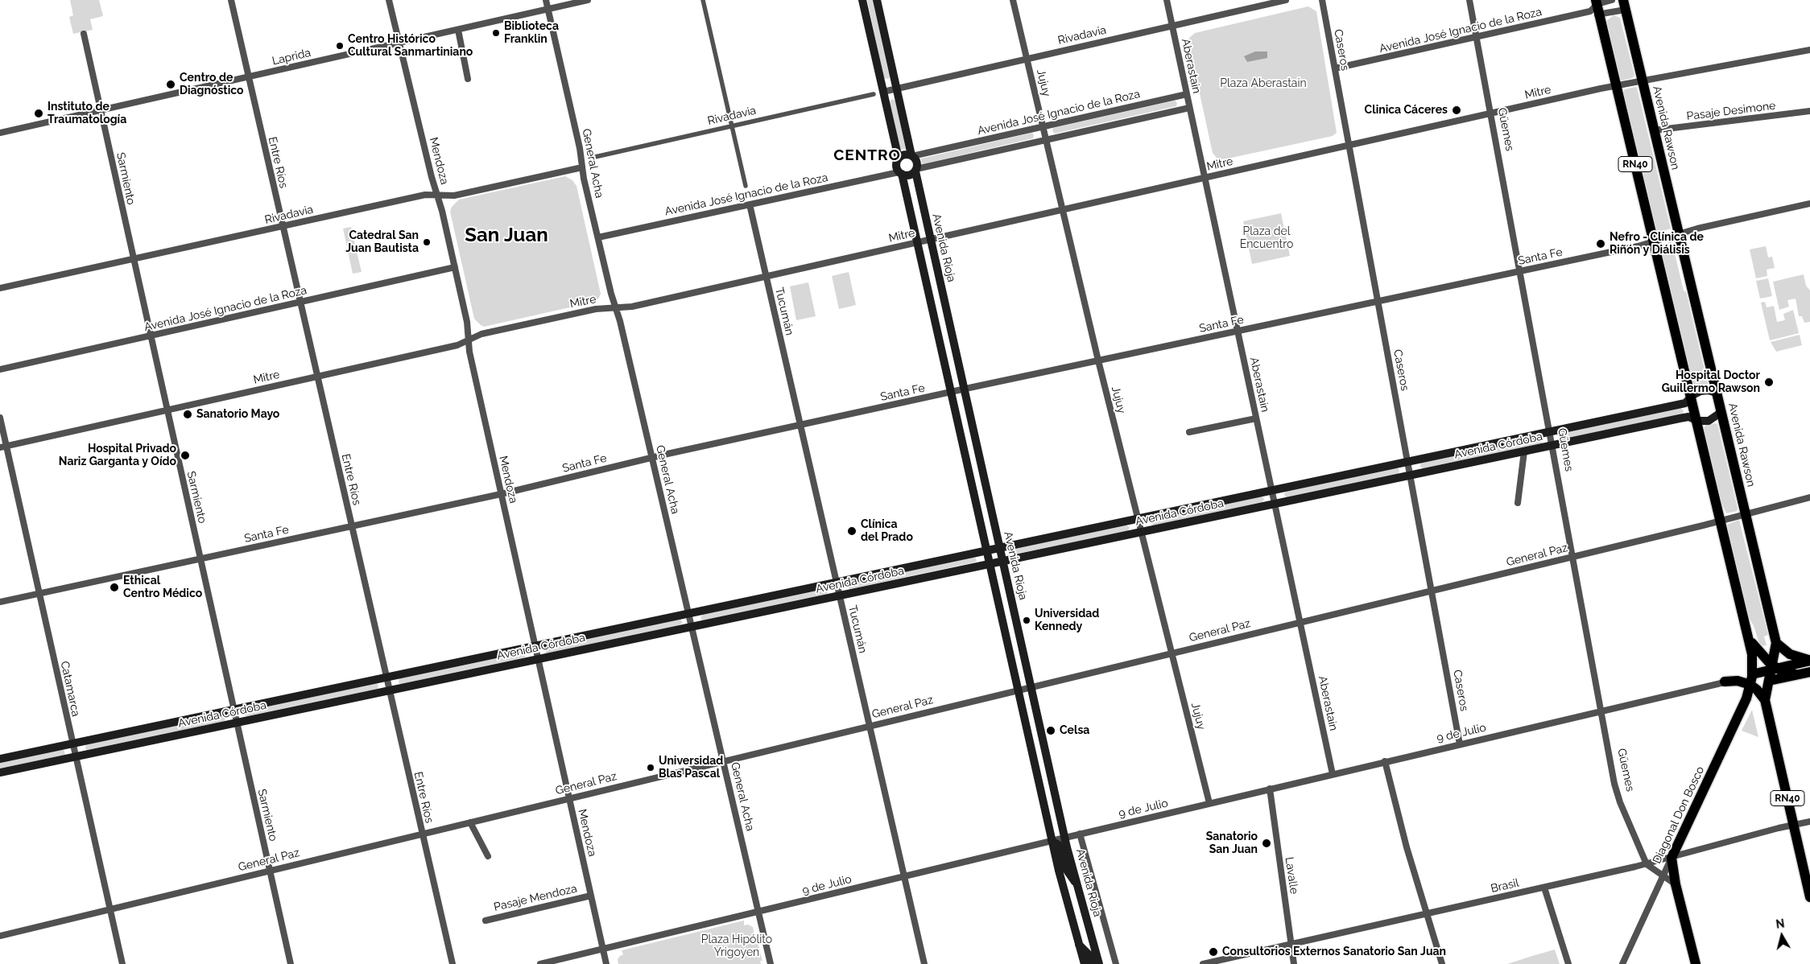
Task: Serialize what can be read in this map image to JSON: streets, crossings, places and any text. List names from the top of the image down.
{
  "streets": {
    "main road": [
      "Avenida Rawson",
      "RN40",
      "Avenida Rioja",
      "Avenida Córdoba",
      "Diagonal Don Bosco"
    ],
    "street": [
      "Avenida José Ignacio de la Roza",
      "Rivadavia",
      "Caseros",
      "Laprida",
      "Aberastain",
      "Jujuy",
      "Mitre",
      "Pasaje Desimone",
      "Güemes",
      "Mendoza",
      "Entre Ríos",
      "General Acha",
      "Sarmiento",
      "Santa Fe",
      "Tucumán",
      "General Paz",
      "Catamarca",
      "9 de Julio",
      "Lavalle",
      "Brasil",
      "Pasaje Mendoza"
    ]
  },
  "crossings": [
    ["Avenida José Ignacio de la Roza", "Caseros"],
    ["Avenida José Ignacio de la Roza", "Aberastain"],
    ["Avenida José Ignacio de la Roza", "Jujuy"],
    ["Avenida José Ignacio de la Roza", "Avenida Rawson"],
    ["Avenida José Ignacio de la Roza", "Güemes"],
    ["Avenida José Ignacio de la Roza", "Mendoza"],
    ["Avenida José Ignacio de la Roza", "Entre Ríos"],
    ["Avenida José Ignacio de la Roza", "General Acha"],
    ["Avenida José Ignacio de la Roza", "RN40"],
    ["Avenida José Ignacio de la Roza", "Sarmiento"],
    ["Avenida José Ignacio de la Roza", "Avenida Rioja"],
    ["Avenida José Ignacio de la Roza", "Tucumán"],
    ["Rivadavia", "Aberastain"],
    ["Rivadavia", "Jujuy"],
    ["Rivadavia", "Mendoza"],
    ["Rivadavia", "Entre Ríos"],
    ["Rivadavia", "General Acha"],
    ["Rivadavia", "Sarmiento"],
    ["Caseros", "Mitre"],
    ["Caseros", "Santa Fe"],
    ["Caseros", "Avenida Córdoba"],
    ["Caseros", "General Paz"],
    ["Caseros", "9 de Julio"],
    ["Laprida", "Mendoza"],
    ["Laprida", "Entre Ríos"],
    ["Laprida", "General Acha"],
    ["Laprida", "Sarmiento"],
    ["Aberastain", "Mitre"],
    ["Aberastain", "Santa Fe"],
    ["Aberastain", "Avenida Córdoba"],
    ["Aberastain", "General Paz"],
    ["Aberastain", "9 de Julio"],
    ["Jujuy", "Mitre"],
    ["Jujuy", "Santa Fe"],
    ["Jujuy", "Avenida Córdoba"],
    ["Jujuy", "General Paz"],
    ["Jujuy", "9 de Julio"],
    ["Mitre", "Avenida Rawson"],
    ["Mitre", "Güemes"],
    ["Mitre", "Mendoza"],
    ["Mitre", "Entre Ríos"],
    ["Mitre", "General Acha"],
    ["Mitre", "RN40"],
    ["Mitre", "Sarmiento"],
    ["Mitre", "Avenida Rioja"],
    ["Mitre", "Tucumán"],
    ["Mitre", "Catamarca"],
    ["Pasaje Desimone", "Avenida Rawson"],
    ["Avenida Rawson", "RN40"],
    ["Avenida Rawson", "Santa Fe"],
    ["Avenida Rawson", "Avenida Córdoba"],
    ["Avenida Rawson", "General Paz"],
    ["Avenida Rawson", "Brasil"],
    ["Güemes", "Santa Fe"],
    ["Güemes", "Avenida Córdoba"],
    ["Güemes", "General Paz"],
    ["Güemes", "9 de Julio"],
    ["Güemes", "Brasil"],
    ["Mendoza", "Santa Fe"],
    ["Mendoza", "Avenida Córdoba"],
    ["Mendoza", "General Paz"],
    ["Mendoza", "9 de Julio"],
    ["Mendoza", "Pasaje Mendoza"],
    ["Entre Ríos", "Santa Fe"],
    ["Entre Ríos", "Avenida Córdoba"],
    ["Entre Ríos", "General Paz"],
    ["General Acha", "Santa Fe"],
    ["General Acha", "Avenida Córdoba"],
    ["General Acha", "General Paz"],
    ["General Acha", "9 de Julio"],
    ["RN40", "Santa Fe"],
    ["RN40", "Avenida Córdoba"],
    ["RN40", "General Paz"],
    ["RN40", "Diagonal Don Bosco"],
    ["Sarmiento", "Santa Fe"],
    ["Sarmiento", "Avenida Córdoba"],
    ["Sarmiento", "General Paz"],
    ["Avenida Rioja", "Santa Fe"],
    ["Avenida Rioja", "Avenida Córdoba"],
    ["Avenida Rioja", "General Paz"],
    ["Avenida Rioja", "9 de Julio"],
    ["Santa Fe", "Tucumán"],
    ["Santa Fe", "Catamarca"],
    ["Tucumán", "Avenida Córdoba"],
    ["Tucumán", "General Paz"],
    ["Tucumán", "9 de Julio"],
    ["Avenida Córdoba", "Catamarca"],
    ["General Paz", "Catamarca"],
    ["9 de Julio", "Lavalle"],
    ["Diagonal Don Bosco", "Brasil"],
    ["Lavalle", "Brasil"]
  ],
  "districts": ["CENTRO", "San Juan"],
  "parks": ["Plaza Aberastain", "Plaza del Encuentro", "Plaza Hipólito Yrigoyen"],
  "places": [
    "Biblioteca Franklin",
    "Centro Histórico Cultural Sanmartiniano",
    "Centro de Diagnóstico",
    "Clinica Cáceres",
    "Instituto de Traumatología",
    "Catedral San Juan Bautista",
    "Nefro - Clínica de Riñón y Diálisis",
    "Hospital Doctor Guillermo Rawson",
    "Sanatorio Mayo",
    "Hospital Privado Nariz Garganta y Oído",
    "Clínica del Prado",
    "Ethical Centro Médico",
    "Universidad Kennedy",
    "Celsa",
    "Universidad Blas Pascal",
    "Sanatorio San Juan",
    "Consultorios Externos Sanatorio San Juan"
  ],
  "north": "top"
}
